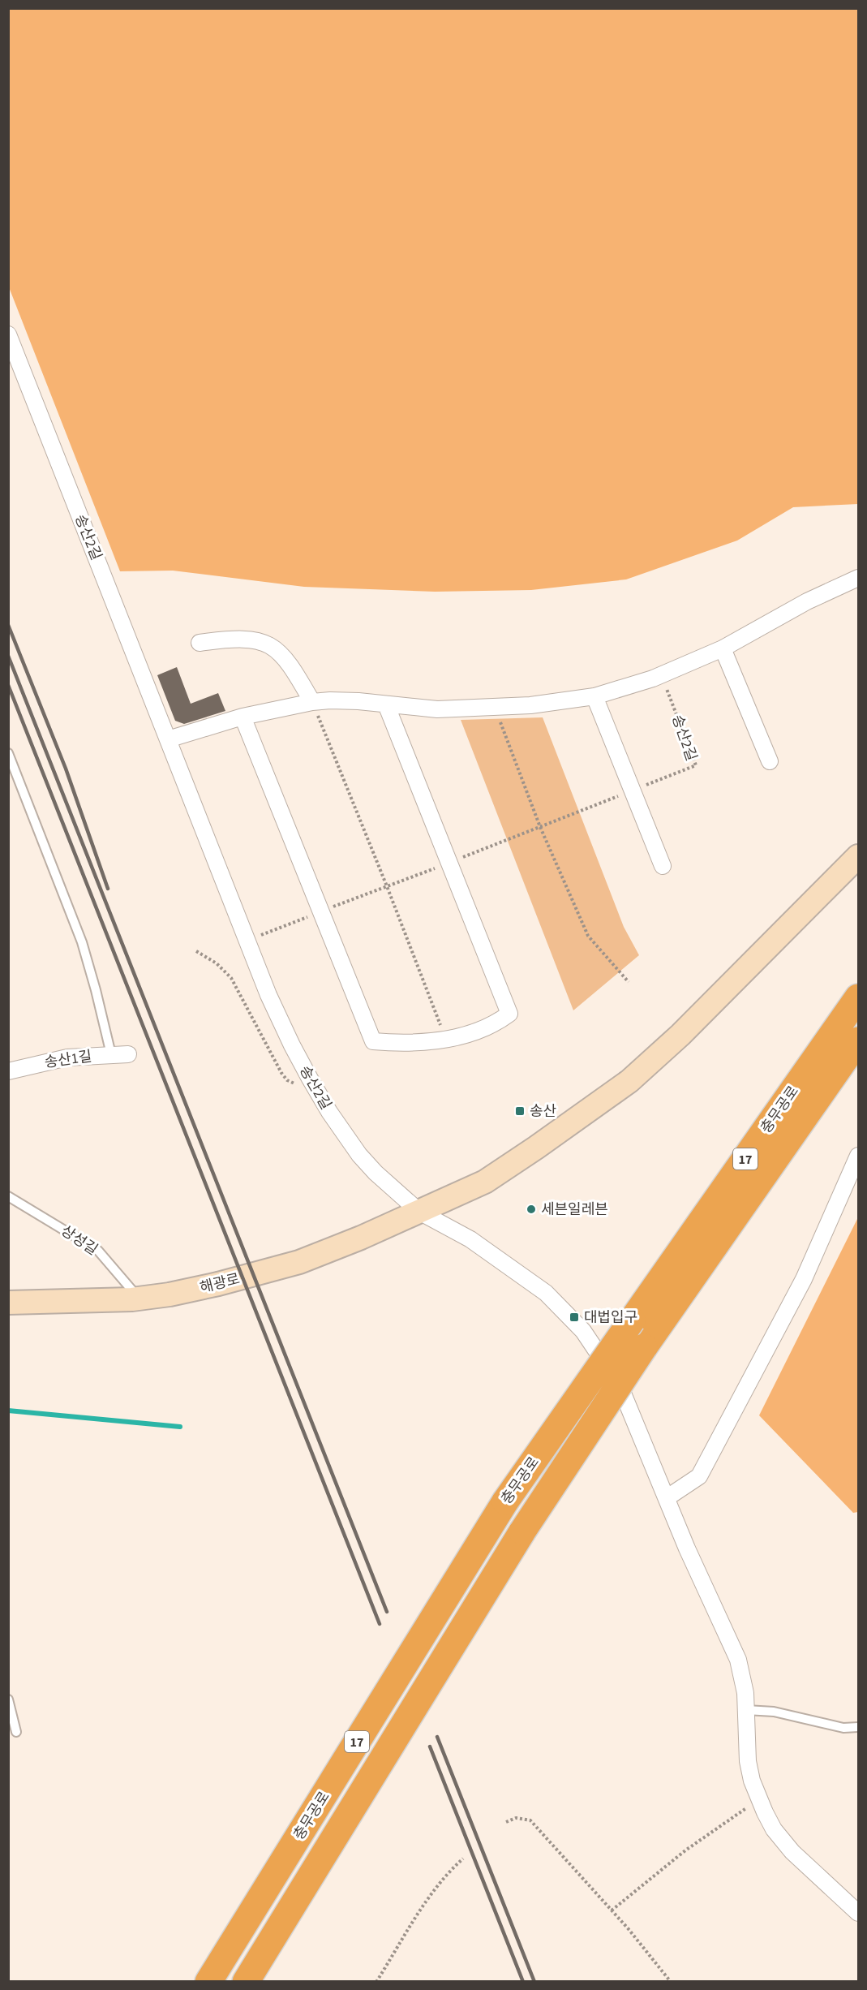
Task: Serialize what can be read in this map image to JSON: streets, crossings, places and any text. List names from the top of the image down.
{
  "streets": {
    "highway": ["충무공로", "17"],
    "main road": ["해광로"],
    "street": ["송산2길", "송산1길"],
    "lane": ["상성길"]
  },
  "crossings": [
    ["송산2길", "해광로"],
    ["상성길", "해광로"]
  ],
  "places": {
    "transit": ["송산", "대법입구"],
    "other": ["세븐일레븐"]
  }
}
